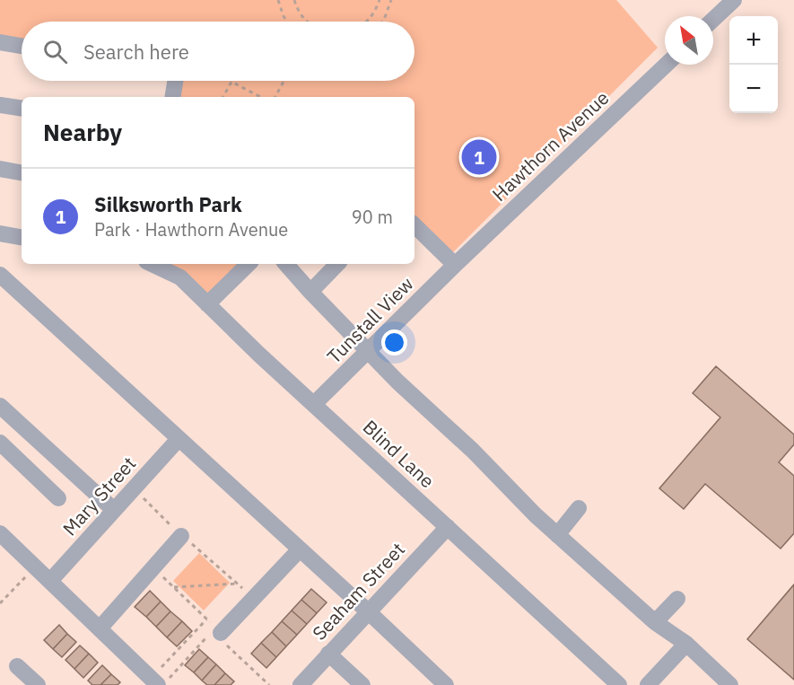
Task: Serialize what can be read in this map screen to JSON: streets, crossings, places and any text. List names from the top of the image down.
{
  "streets": {
    "street": [
      "Hawthorn Avenue",
      "Tunstall View",
      "Blind Lane",
      "Mary Street",
      "Seaham Street"
    ]
  },
  "crossings": [
    ["Hawthorn Avenue", "Tunstall View"],
    ["Tunstall View", "Blind Lane"],
    ["Blind Lane", "Seaham Street"]
  ],
  "north": "top left",
  "page": {
    "map_buttons": ["+", "−"],
    "search": "Search here",
    "heading": "Nearby",
    "pins": "1",
    "list": [
      {
        "mark": "1",
        "name": "Silksworth Park",
        "note": "Park · Hawthorn Avenue",
        "value": "90 m"
      }
    ]
  }
}
